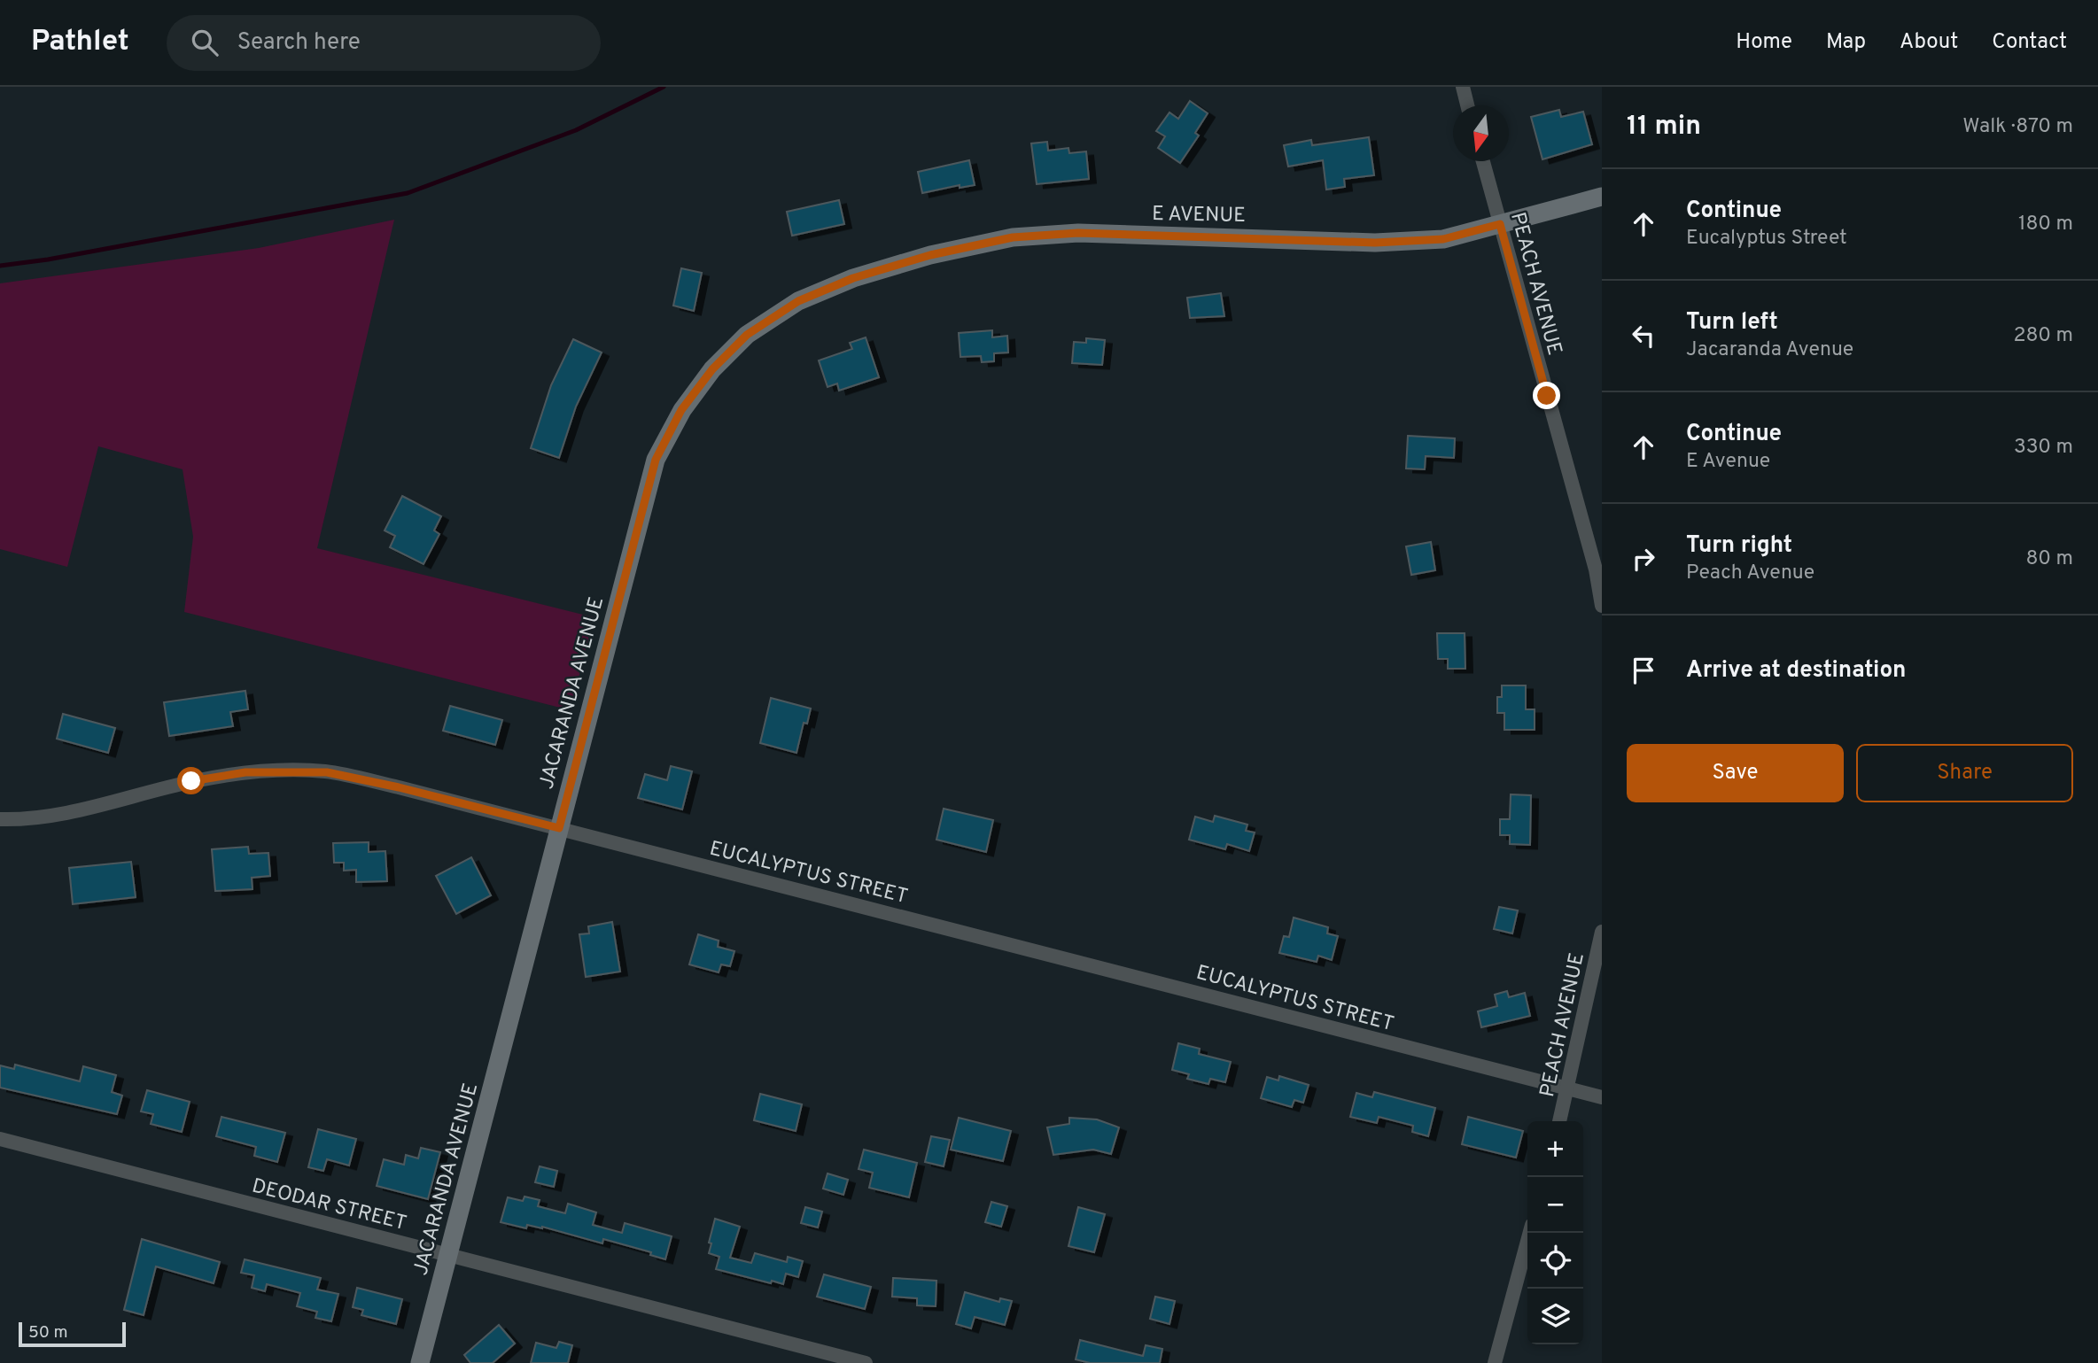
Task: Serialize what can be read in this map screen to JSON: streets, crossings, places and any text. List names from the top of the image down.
{
  "streets": {
    "street": [
      "E AVENUE",
      "PEACH AVENUE",
      "JACARANDA AVENUE",
      "EUCALYPTUS STREET",
      "DEODAR STREET"
    ]
  },
  "crossings": [
    ["E AVENUE", "PEACH AVENUE"],
    ["E AVENUE", "JACARANDA AVENUE"],
    ["PEACH AVENUE", "EUCALYPTUS STREET"],
    ["JACARANDA AVENUE", "EUCALYPTUS STREET"],
    ["JACARANDA AVENUE", "DEODAR STREET"]
  ],
  "scale_bar": "50 m",
  "north": "bottom",
  "page": {
    "header": "Pathlet",
    "search": "Search here",
    "nav": [
      "Home",
      "Map",
      "About",
      "Contact"
    ],
    "heading": ["11 min", "Walk · 870 m"],
    "list": [
      ["Continue", "Eucalyptus Street", "180 m"],
      ["Turn left", "Jacaranda Avenue", "280 m"],
      ["Continue", "E Avenue", "330 m"],
      ["Turn right", "Peach Avenue", "80 m"],
      "Arrive at destination"
    ],
    "buttons": ["Save", "Share"],
    "map_buttons": ["+", "−"],
    "scale": "50 m"
  }
}
